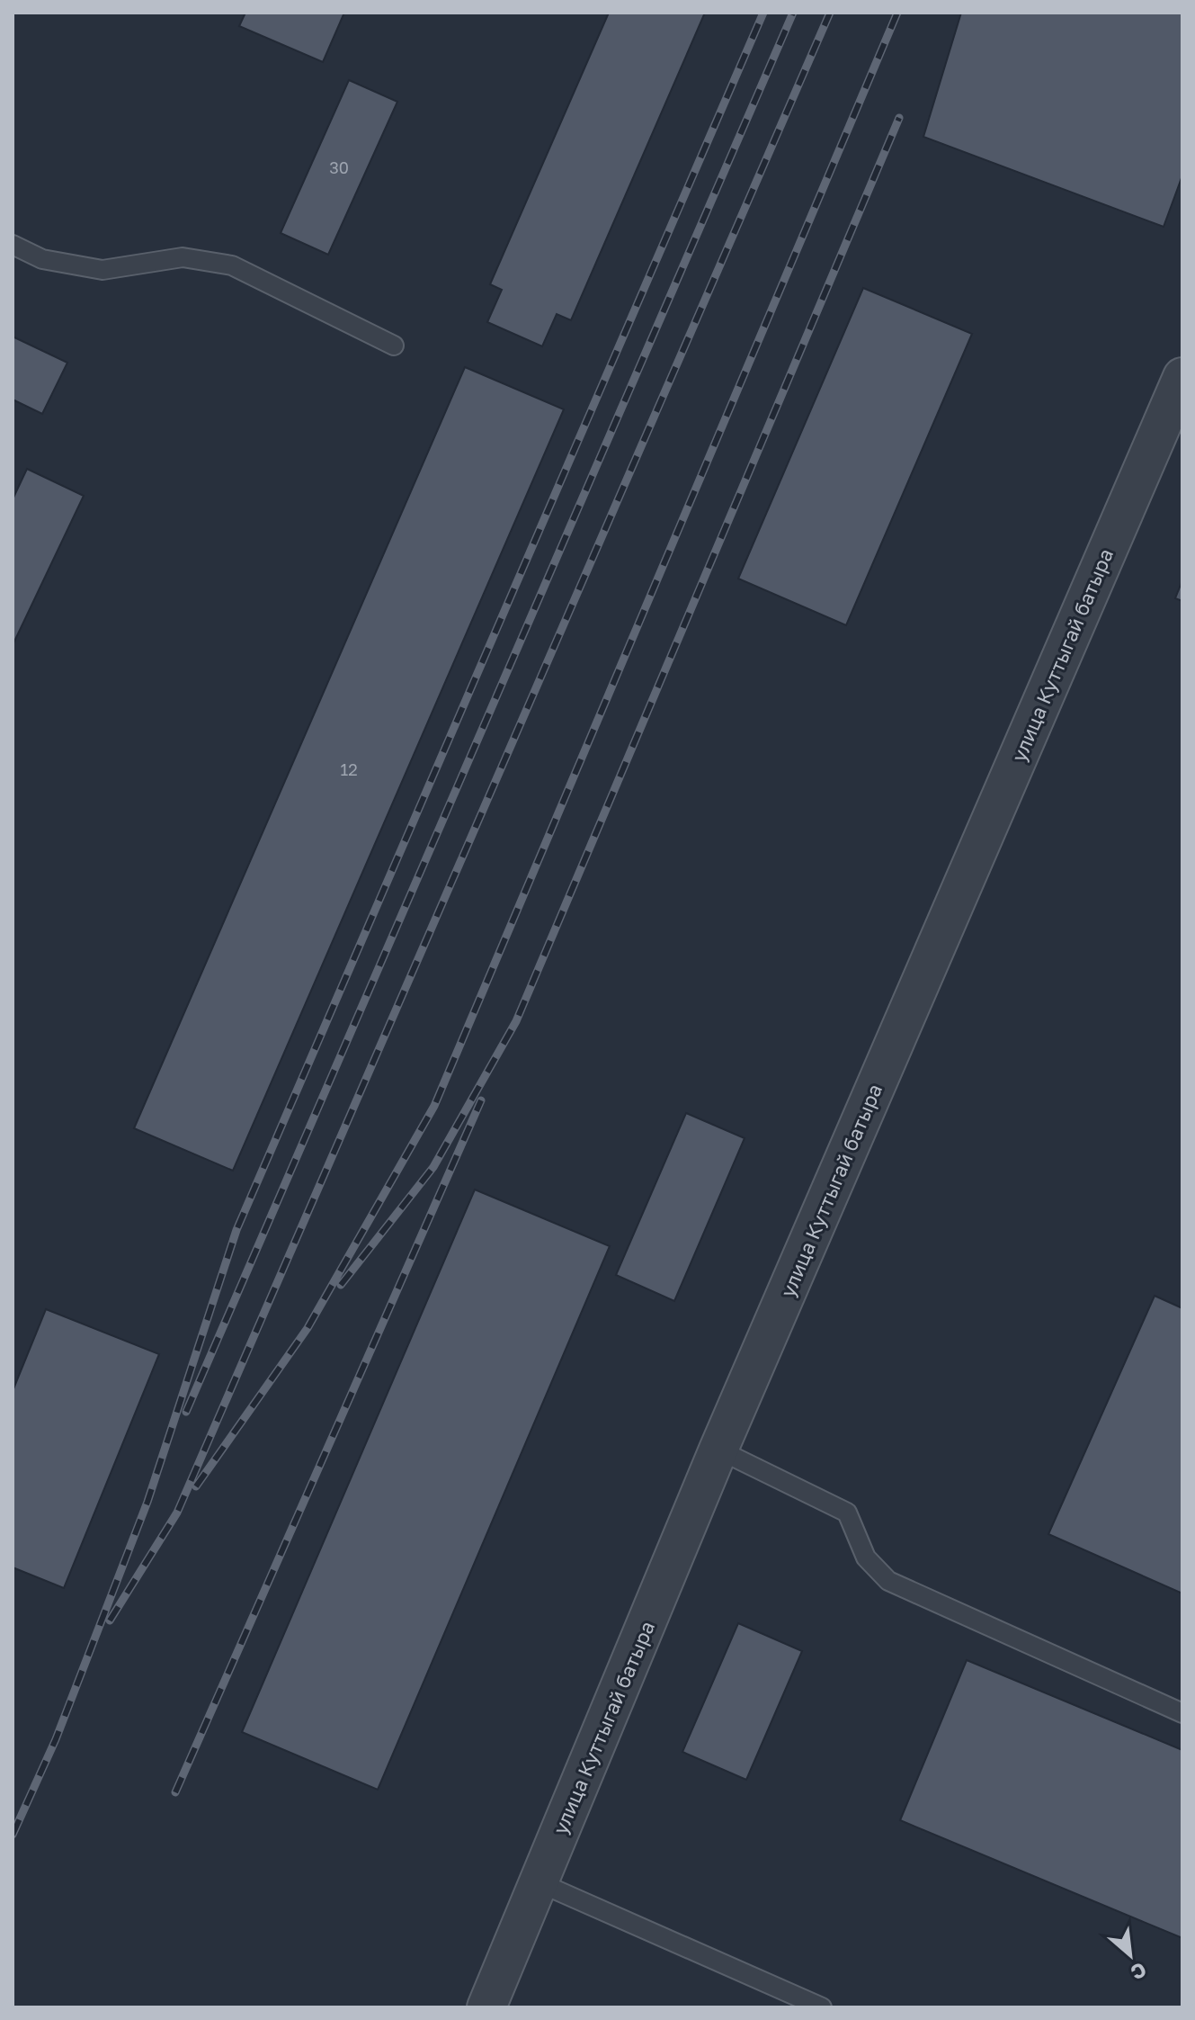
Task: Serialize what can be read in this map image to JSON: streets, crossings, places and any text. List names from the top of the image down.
{
  "streets": {
    "street": ["улица Куттыгай батыра"]
  },
  "house_numbers": ["30", "12"],
  "north": "bottom right"
}
